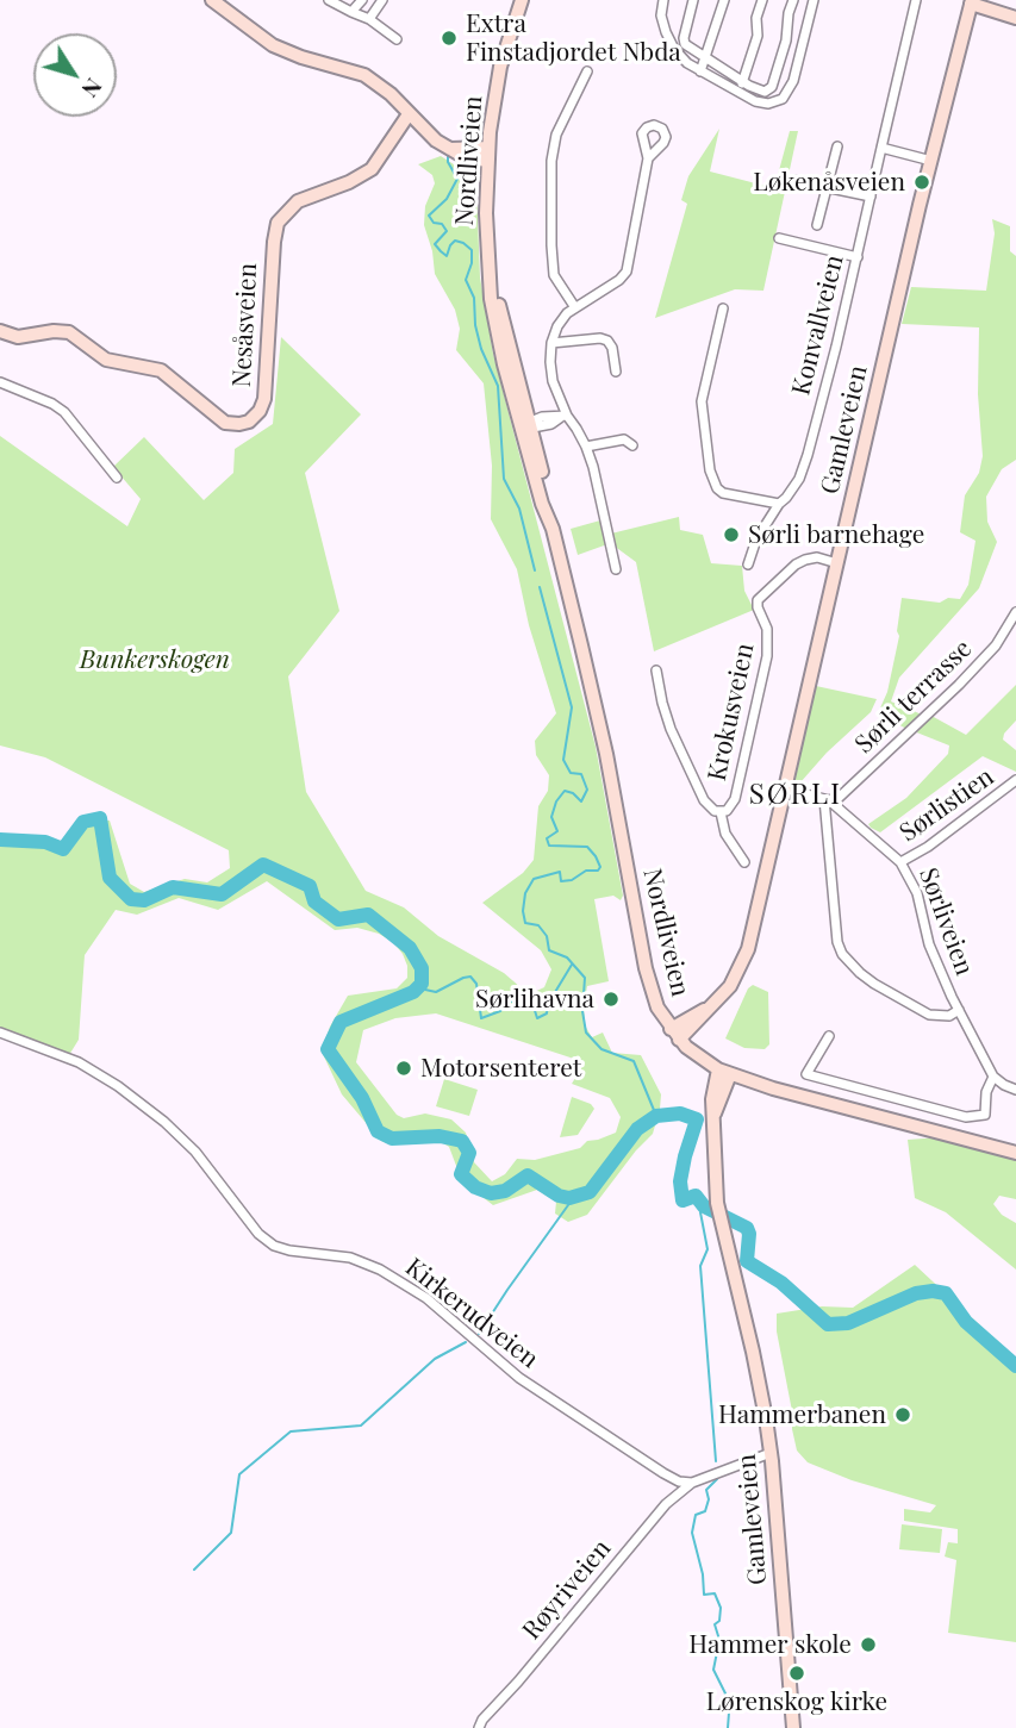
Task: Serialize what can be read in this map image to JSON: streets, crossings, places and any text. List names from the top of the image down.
{
  "streets": {
    "street": [
      "Nordliveien",
      "Nesåsveien",
      "Konvallveien",
      "Gamleveien",
      "Sørli terrasse",
      "Krokusveien",
      "Sørlistien",
      "Sørliveien",
      "Kirkerudveien",
      "Røyriveien"
    ]
  },
  "crossings": [
    ["Nordliveien", "Gamleveien"],
    ["Gamleveien", "Krokusveien"],
    ["Gamleveien", "Sørliveien"],
    ["Sørli terrasse", "Sørliveien"],
    ["Sørlistien", "Sørliveien"],
    ["Kirkerudveien", "Røyriveien"]
  ],
  "districts": ["SØRLI"],
  "parks": ["Bunkerskogen"],
  "places": [
    "Extra Finstadjordet Nbda",
    "Løkenåsveien",
    "Sørli barnehage",
    "Sørlihavna",
    "Motorsenteret",
    "Hammerbanen",
    "Hammer skole",
    "Lørenskog kirke"
  ],
  "north": "bottom right"
}
